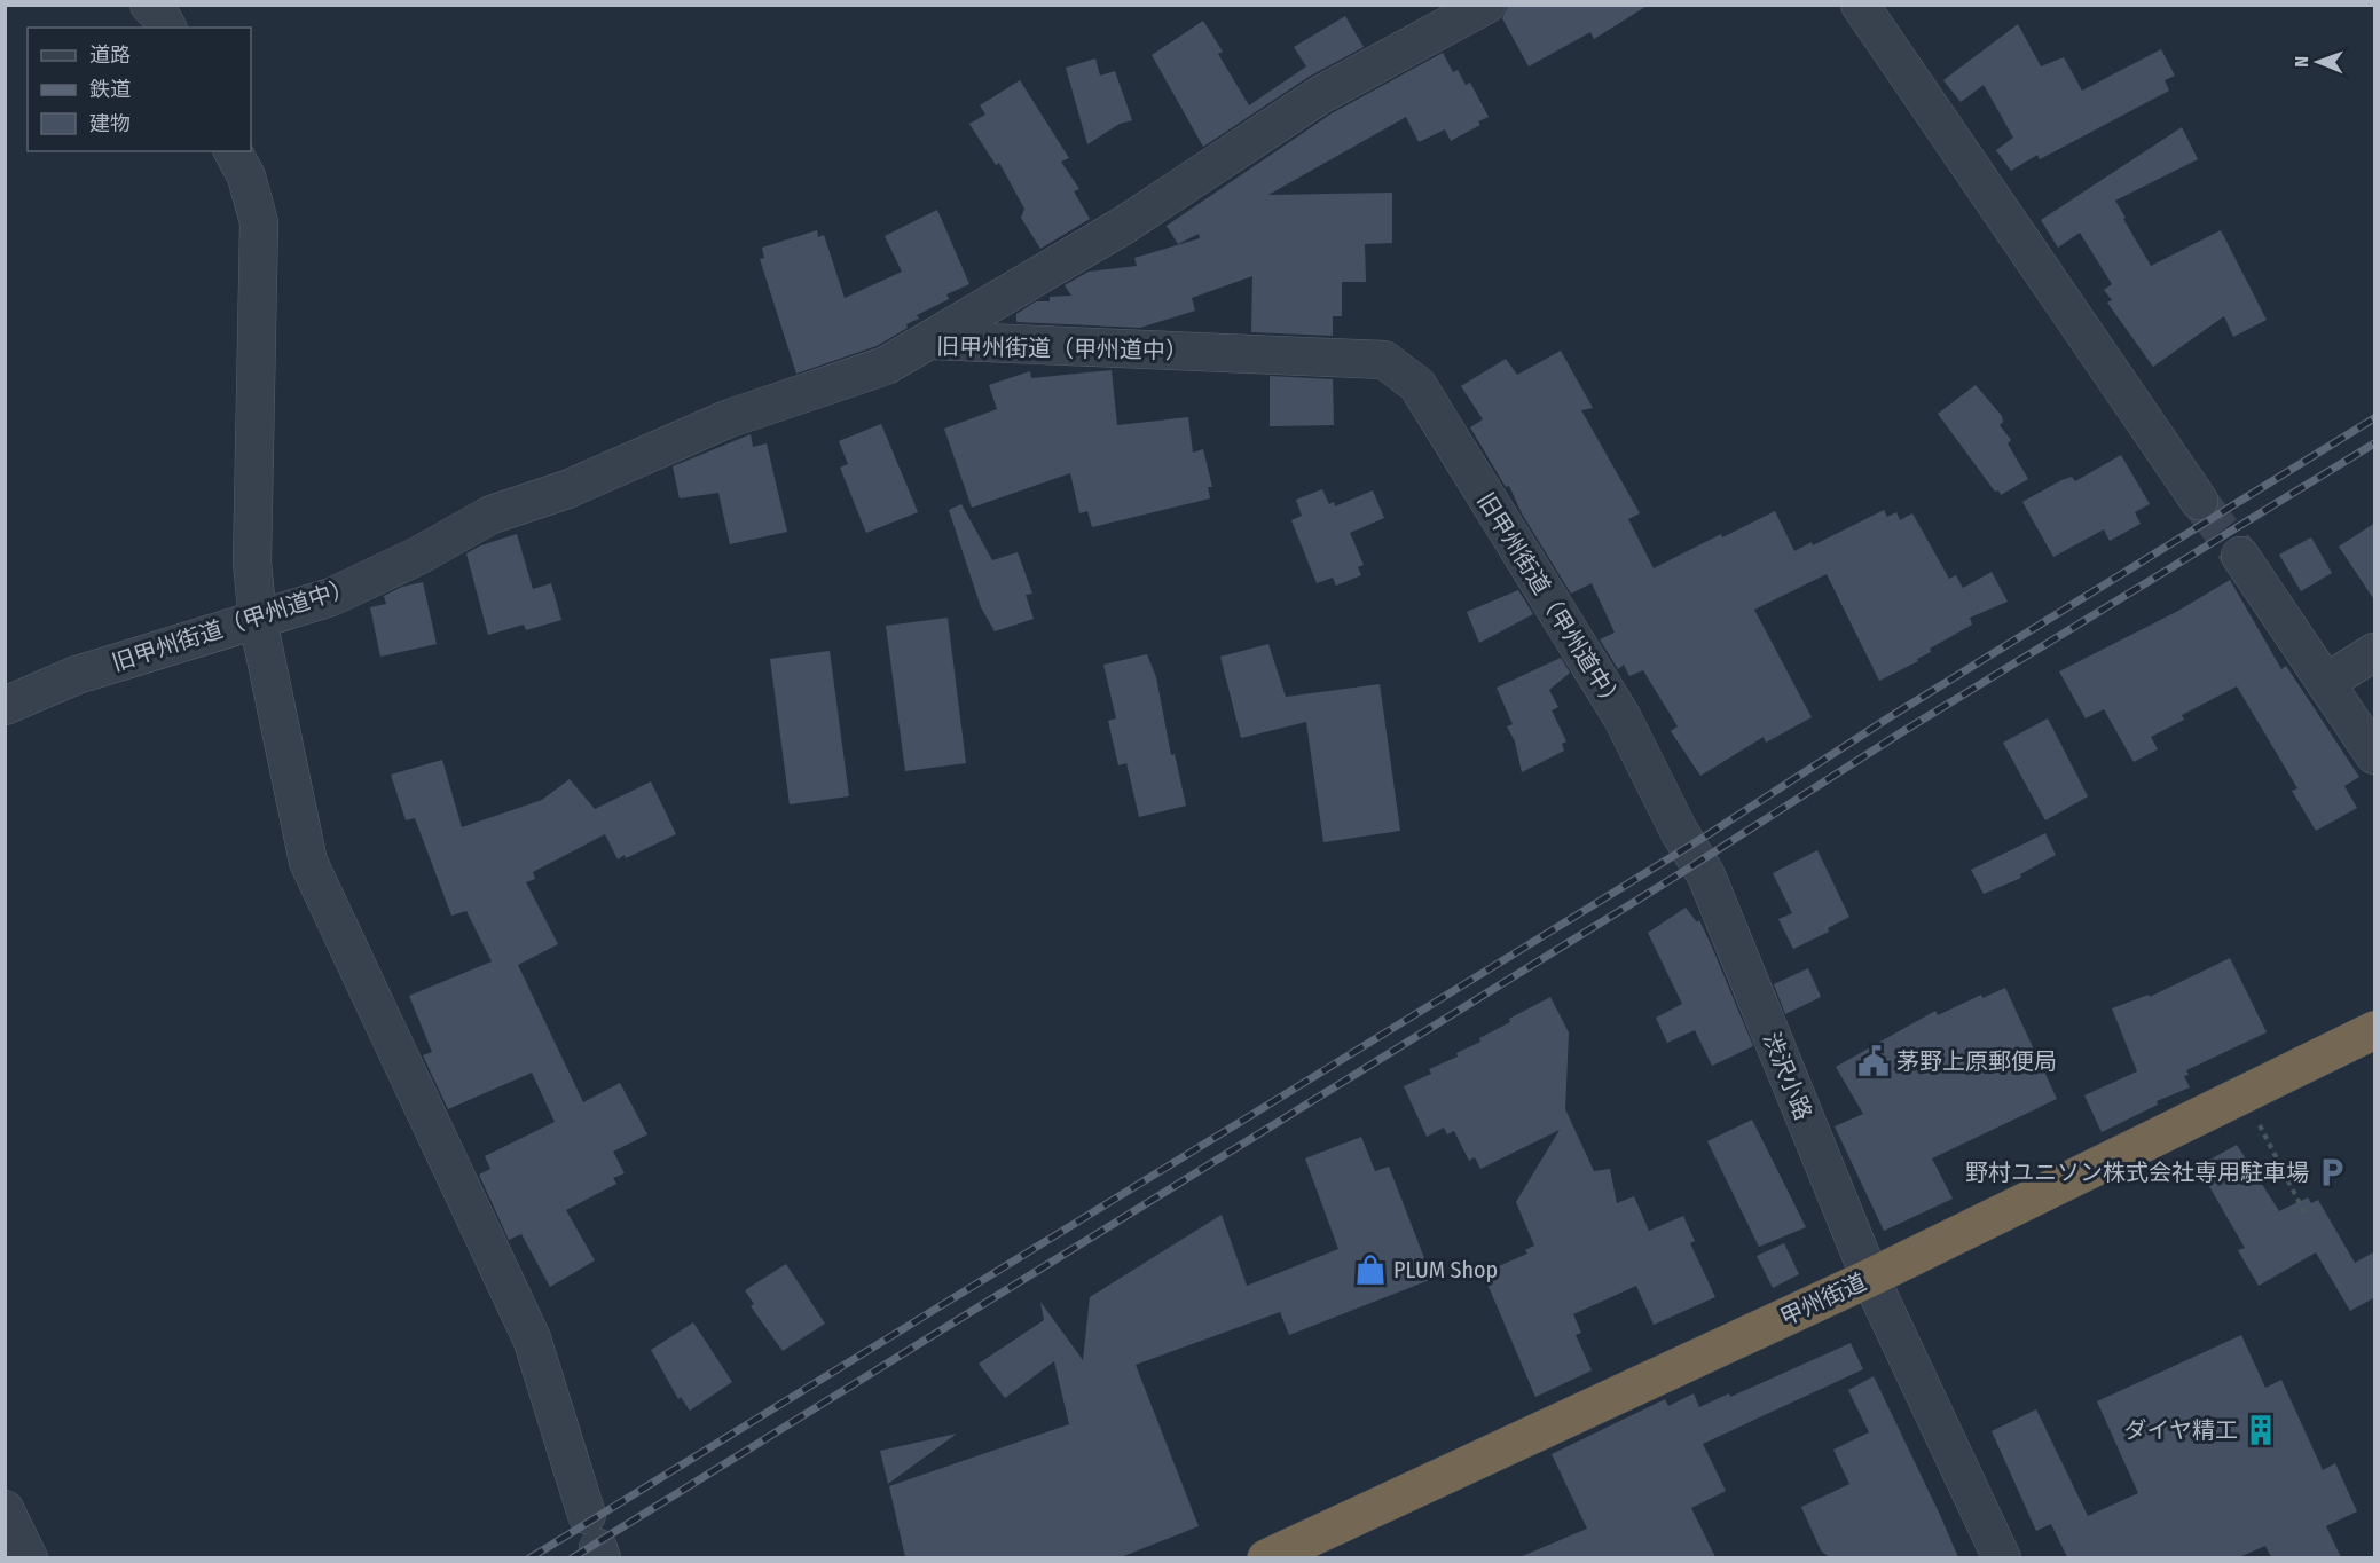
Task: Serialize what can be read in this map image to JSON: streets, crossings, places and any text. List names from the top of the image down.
{
  "streets": {
    "highway": ["甲州街道"],
    "street": ["旧甲州街道（甲州道中）", "渋沢小路"]
  },
  "crossings": [
    ["旧甲州街道（甲州道中）", "渋沢小路"],
    ["渋沢小路", "甲州街道"]
  ],
  "places": {
    "public building": ["茅野上原郵便局"],
    "parking": ["野村ユニソン株式会社専用駐車場"],
    "shop": ["PLUM Shop"],
    "building": ["ダイヤ精工"]
  },
  "legend": ["道路", "鉄道", "建物"],
  "north": "left"
}
